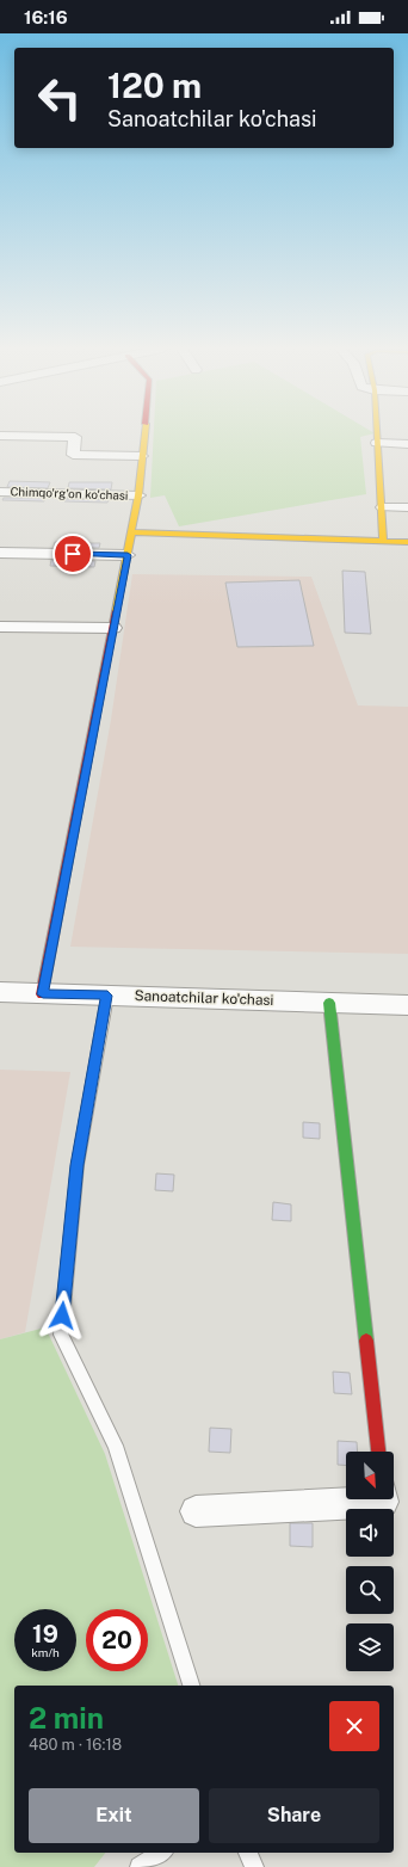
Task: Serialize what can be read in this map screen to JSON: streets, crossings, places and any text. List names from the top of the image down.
{
  "streets": {
    "street": ["Chimqo'rg'on ko'chasi", "Sanoatchilar ko'chasi"]
  },
  "crossings": [
    ["Chimqo'rg'on ko'chasi", "Sanoatchilar ko'chasi"]
  ],
  "north": "bottom right",
  "page": {
    "status": "16:16",
    "turn": ["120 m", "Sanoatchilar ko'chasi"],
    "speed": "19 km/h",
    "limit": "20",
    "heading": ["2 min", "480 m · 16:18"],
    "buttons": ["Exit", "Share"]
  }
}
